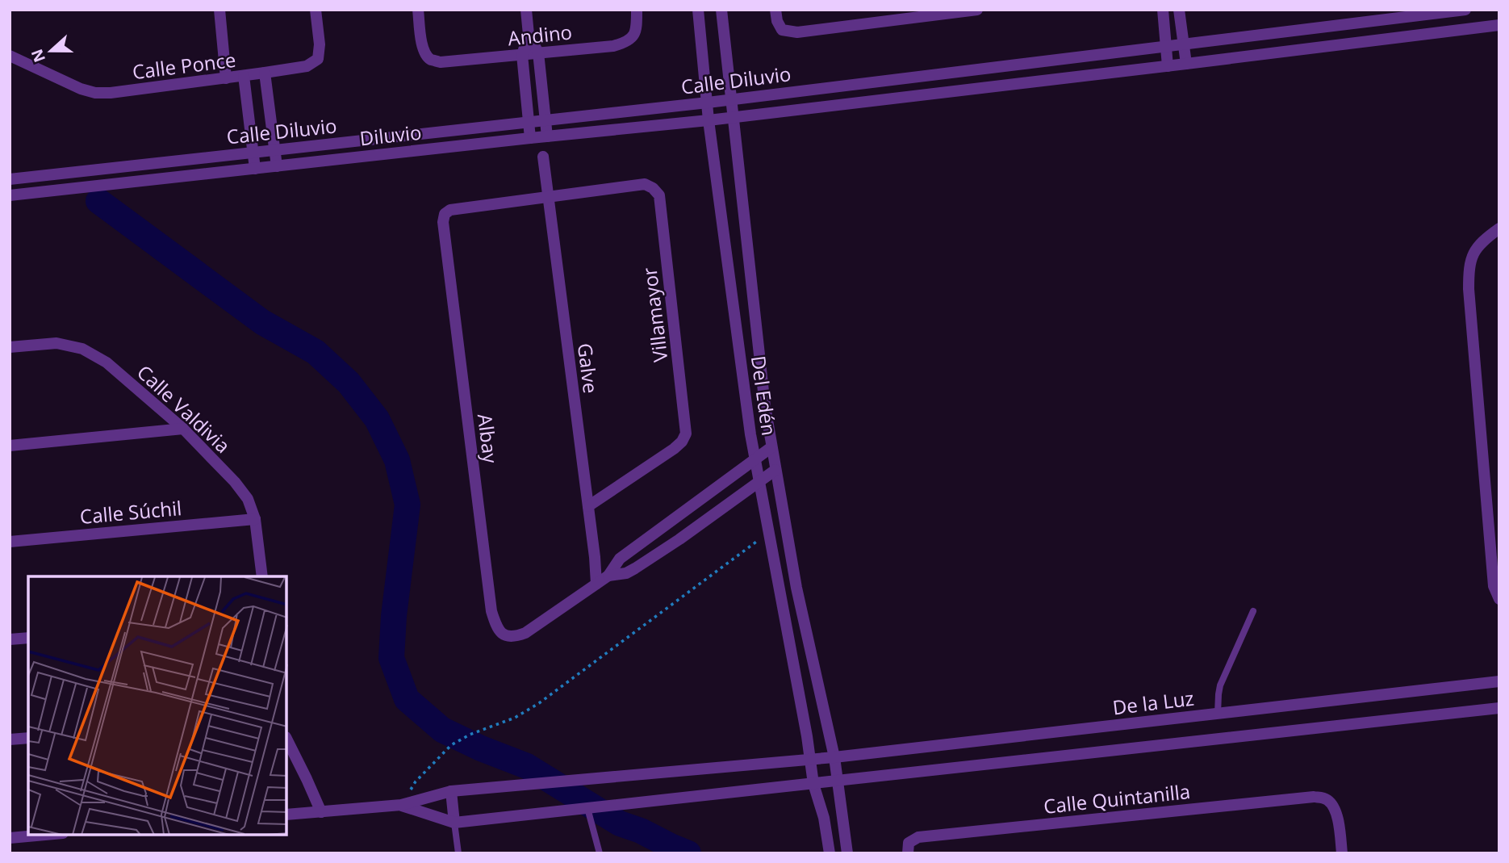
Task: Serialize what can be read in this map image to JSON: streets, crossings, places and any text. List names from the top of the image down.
{
  "streets": {
    "street": [
      "Andino",
      "Calle Ponce",
      "Calle Diluvio",
      "Diluvio",
      "Villamayor",
      "Galve",
      "Del Edén",
      "Calle Valdivia",
      "Albay",
      "Calle Súchil",
      "De la Luz",
      "Calle Quintanilla"
    ]
  },
  "crossings": [
    ["Calle Diluvio", "Del Edén"],
    ["Diluvio", "Del Edén"],
    ["Villamayor", "Galve"],
    ["Villamayor", "Albay"],
    ["Galve", "Albay"],
    ["Del Edén", "Albay"],
    ["Del Edén", "De la Luz"],
    ["Calle Valdivia", "Calle Súchil"]
  ],
  "north": "left"
}
